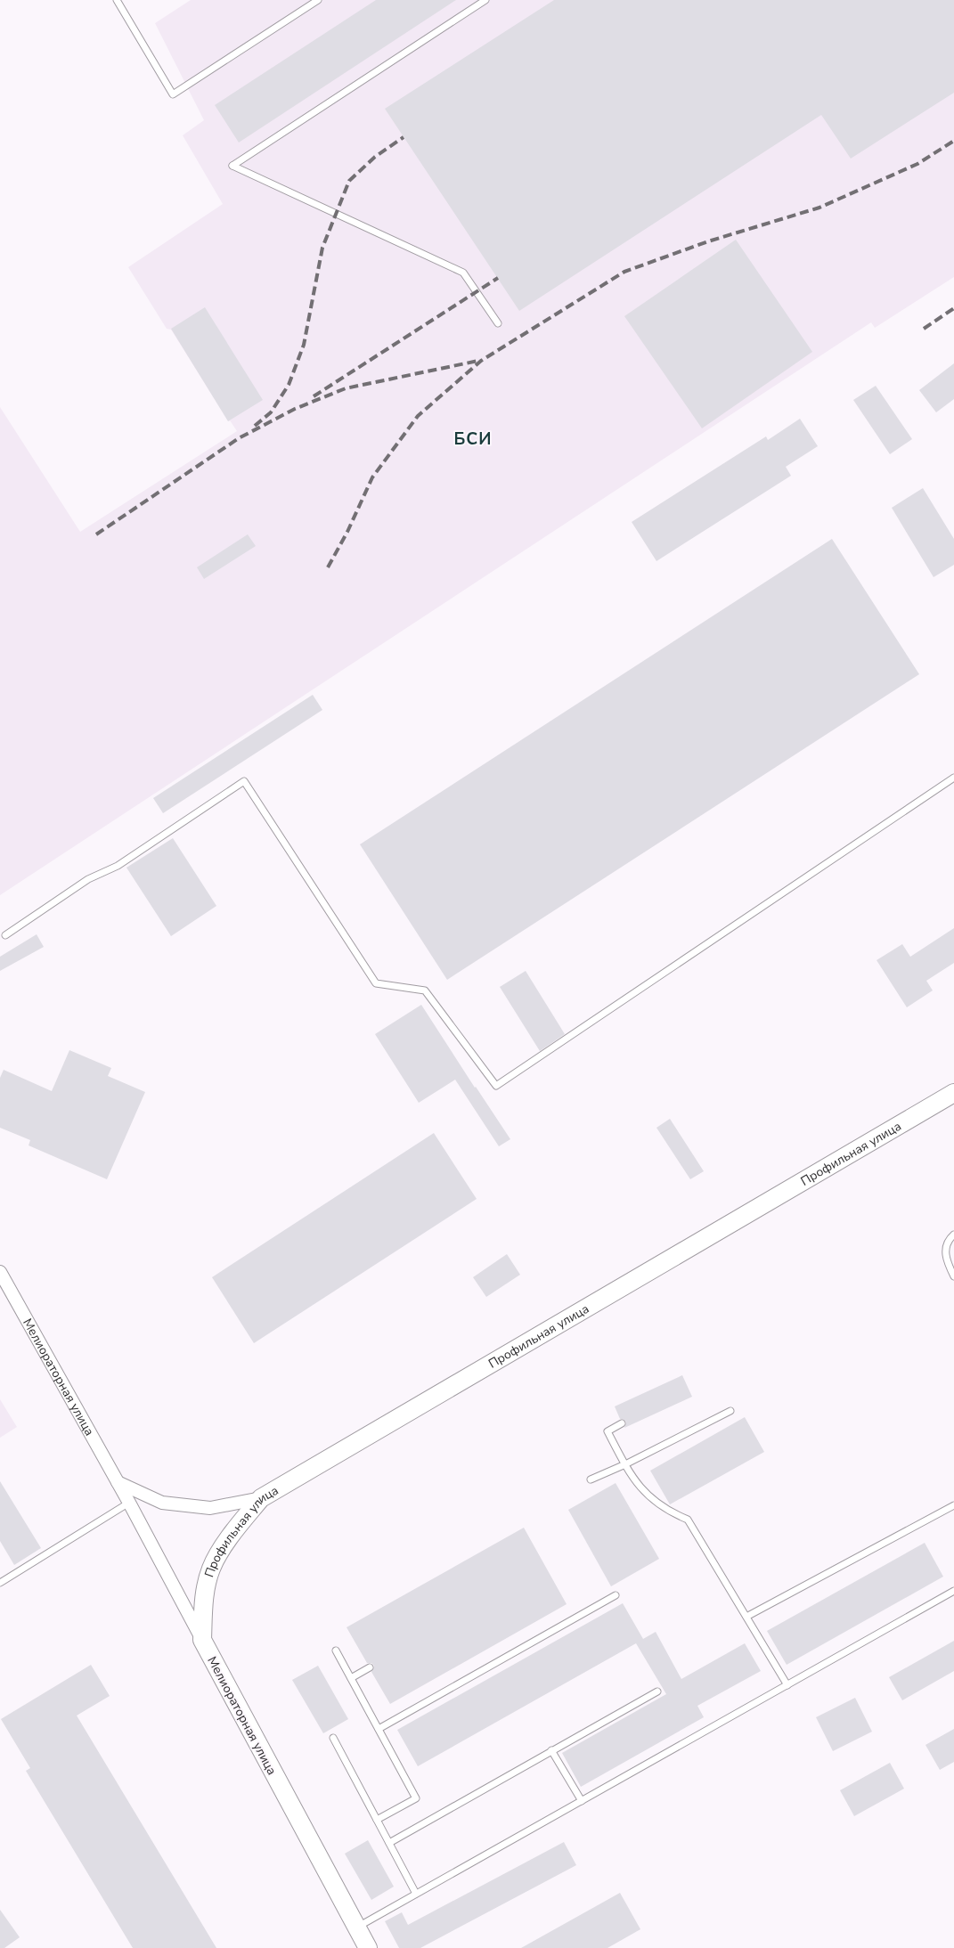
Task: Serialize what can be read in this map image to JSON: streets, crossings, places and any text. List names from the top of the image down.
{
  "streets": {
    "street": ["Профильная улица", "Мелиораторная улица"]
  },
  "crossings": [
    ["Профильная улица", "Мелиораторная улица"]
  ],
  "districts": ["БСИ"]
}
